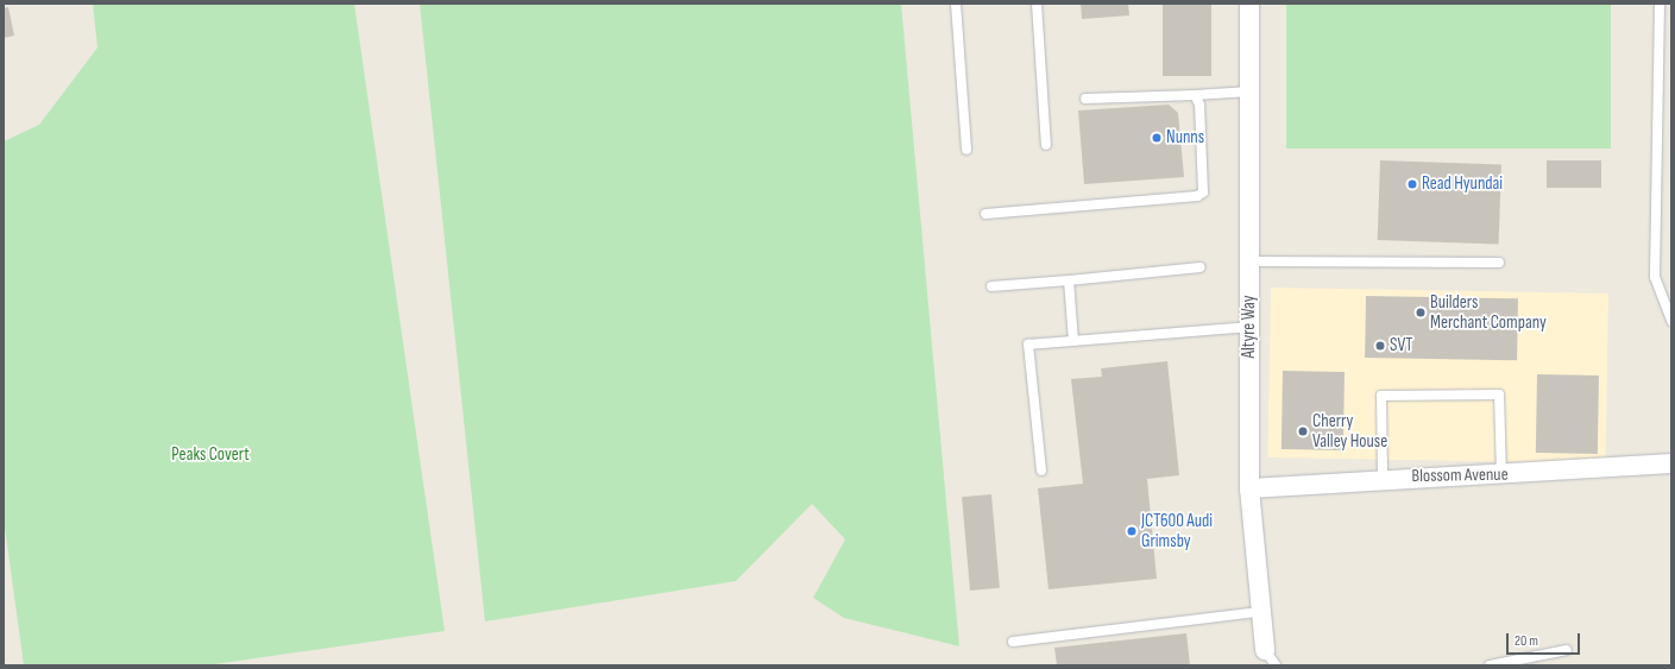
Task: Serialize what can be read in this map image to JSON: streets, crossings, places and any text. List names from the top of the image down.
{
  "streets": {
    "street": ["Altyre Way", "Blossom Avenue"]
  },
  "crossings": [
    ["Altyre Way", "Blossom Avenue"]
  ],
  "parks": ["Peaks Covert"],
  "places": [
    "Nunns",
    "Read Hyundai",
    "Builders Merchant Company",
    "SVT",
    "Cherry Valley House",
    "JCT600 Audi Grimsby"
  ],
  "scale_bar": "20 m"
}
